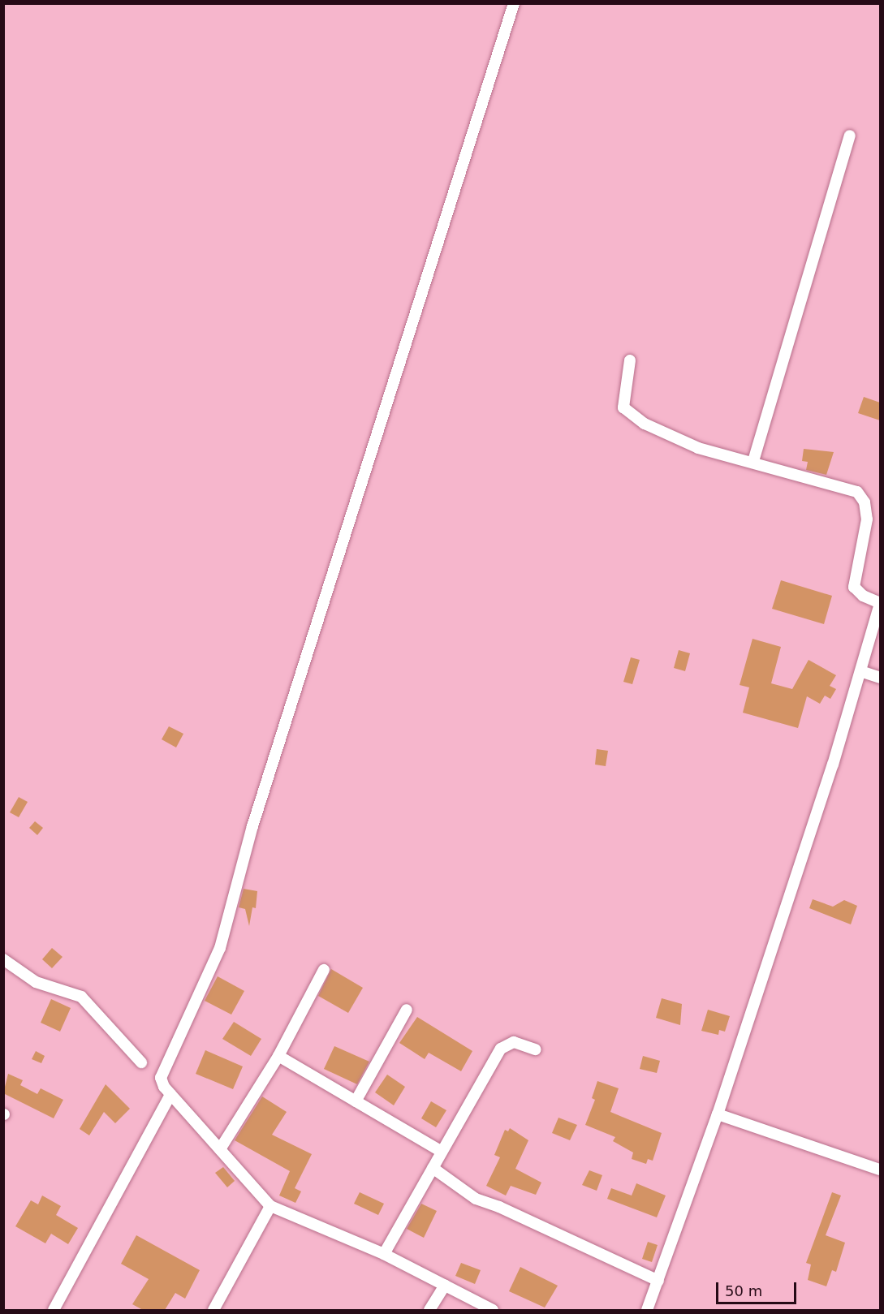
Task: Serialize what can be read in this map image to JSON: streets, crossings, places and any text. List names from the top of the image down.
{
  "scale_bar": "50 m"
}
